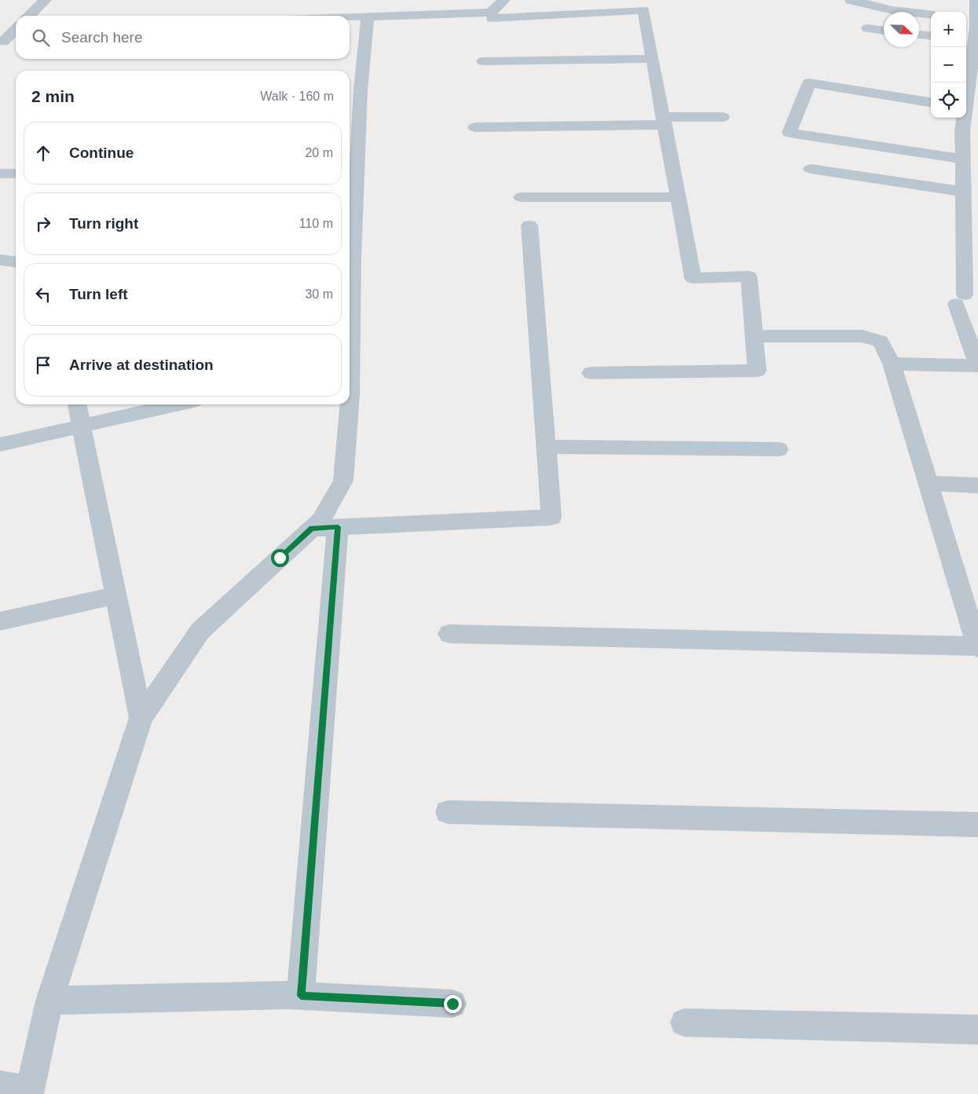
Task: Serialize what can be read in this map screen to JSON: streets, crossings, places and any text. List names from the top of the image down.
{
  "north": "bottom right",
  "page": {
    "map_buttons": ["+", "−"],
    "search": "Search here",
    "heading": ["2 min", "Walk · 160 m"],
    "list": [
      ["Continue", "20 m"],
      ["Turn right", "110 m"],
      ["Turn left", "30 m"],
      "Arrive at destination"
    ]
  }
}
